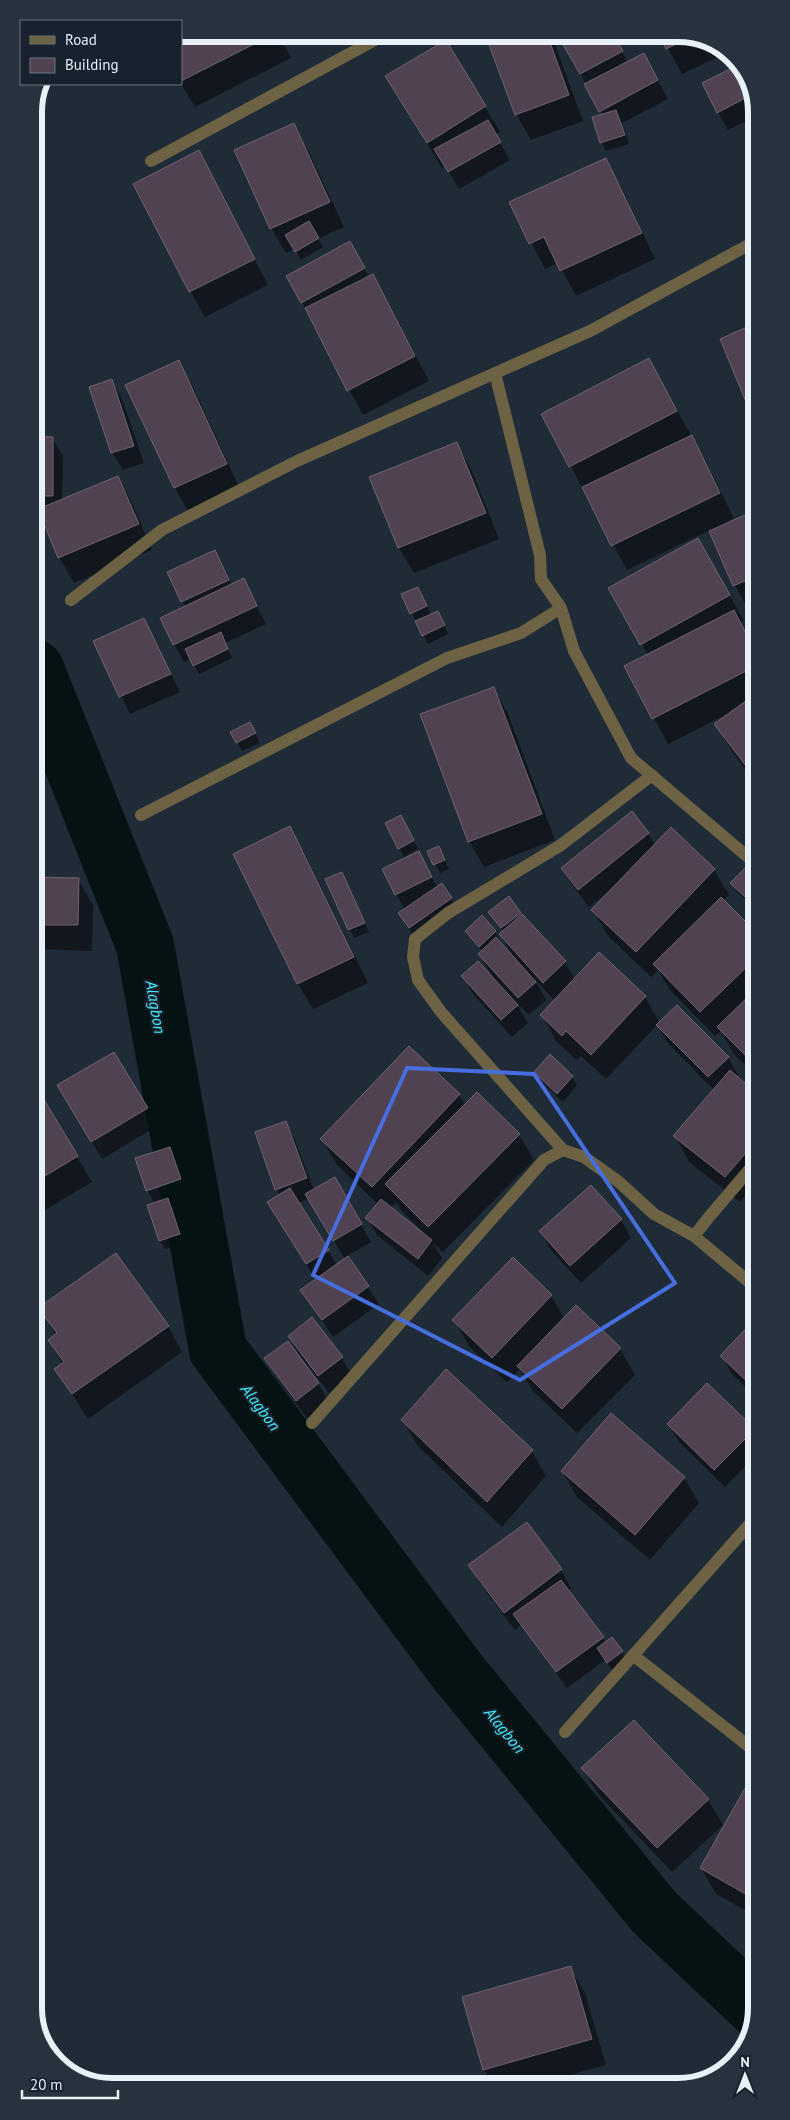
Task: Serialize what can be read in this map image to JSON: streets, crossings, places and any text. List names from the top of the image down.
{
  "water": ["Alagbon"],
  "legend": ["Road", "Building"],
  "scale_bar": "20 m",
  "north": "top"
}
